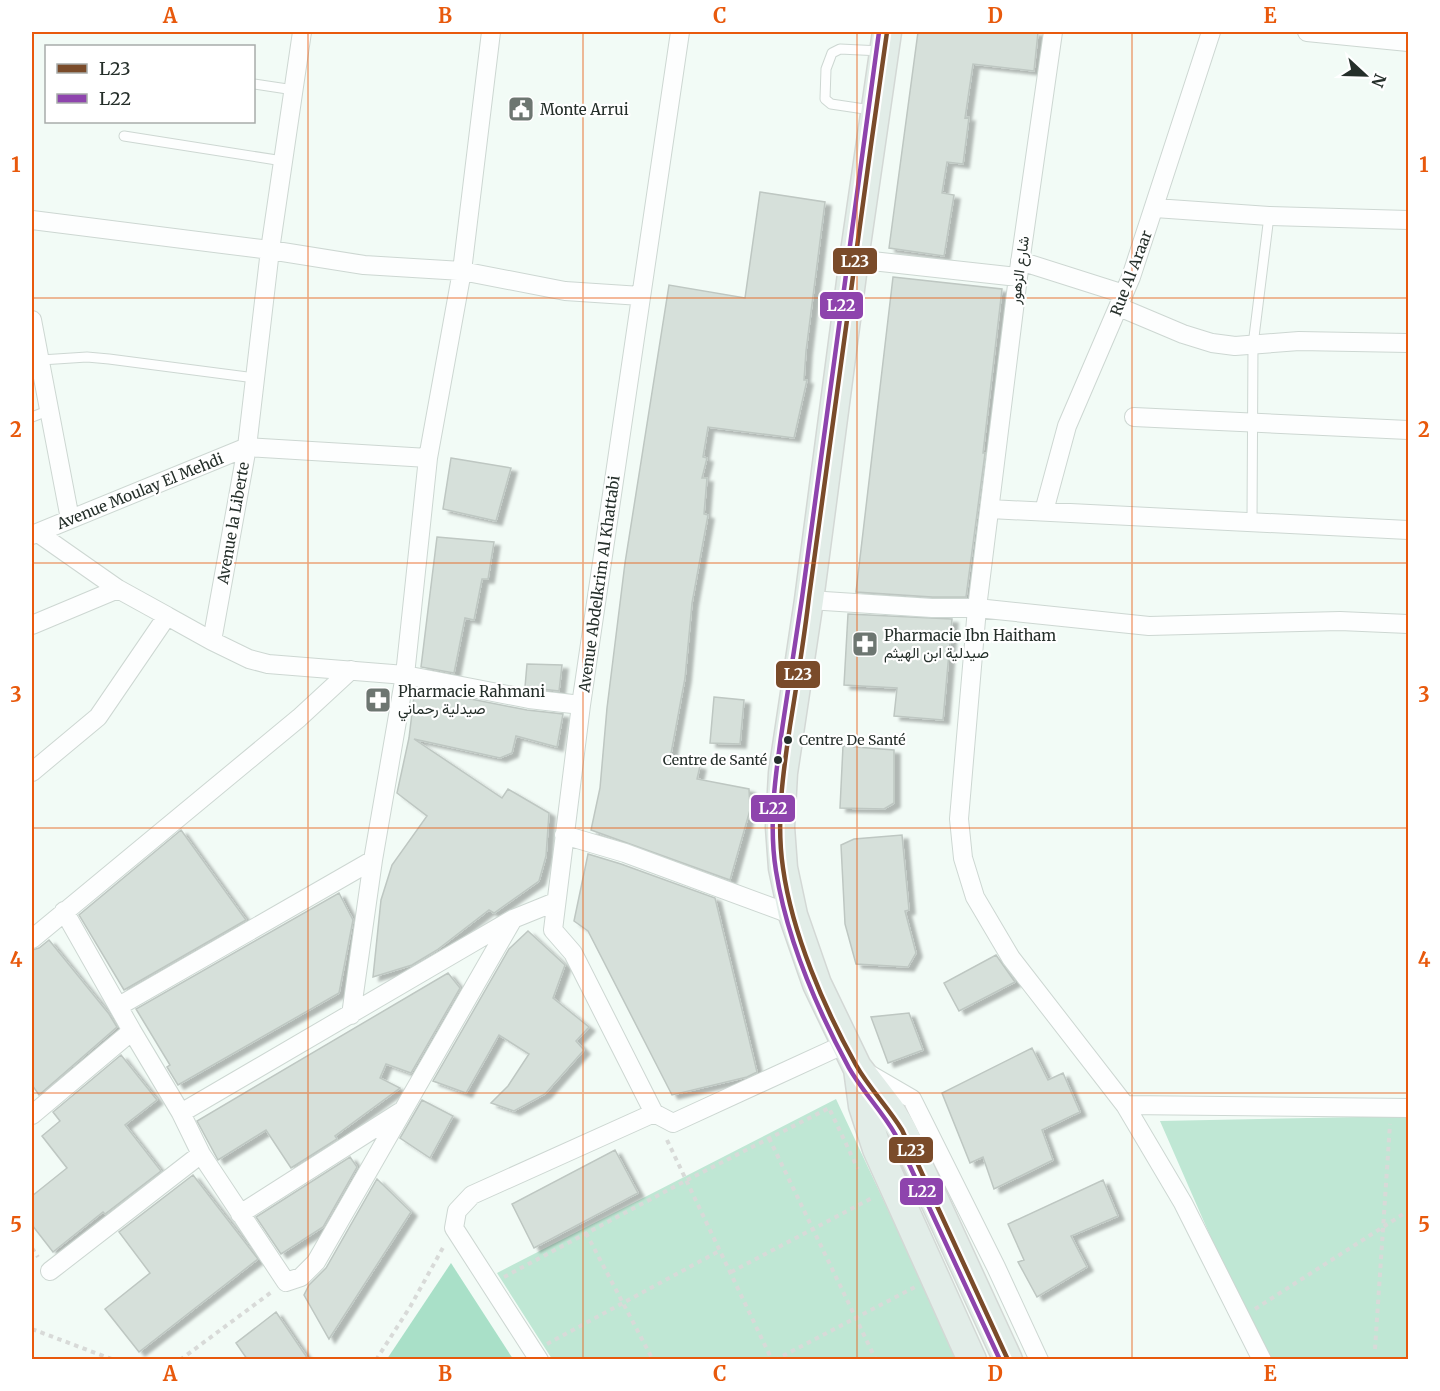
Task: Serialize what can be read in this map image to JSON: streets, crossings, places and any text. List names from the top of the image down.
{
  "streets": {
    "street": [
      "شارع الزهور",
      "Rue Al Araar",
      "Avenue Moulay El Mehdi",
      "Avenue la Liberte",
      "Avenue Abdelkrim Al Khattabi"
    ]
  },
  "crossings": [
    ["Avenue Moulay El Mehdi", "Avenue la Liberte"]
  ],
  "places": {
    "public building": ["Monte Arrui"],
    "pharmacy": ["Pharmacie Ibn Haitham صيدلية ابن الهيثم", "Pharmacie Rahmani صيدلية رحماني"],
    "other": ["Centre De Santé", "Centre de Santé"]
  },
  "lines": ["transit line L23", "transit line L22"],
  "legend": ["L23", "L22"],
  "north": "right",
  "grid": {
    "columns": [
      "A",
      "B",
      "C",
      "D",
      "E"
    ],
    "rows": [
      "1",
      "2",
      "3",
      "4",
      "5"
    ]
  }
}
